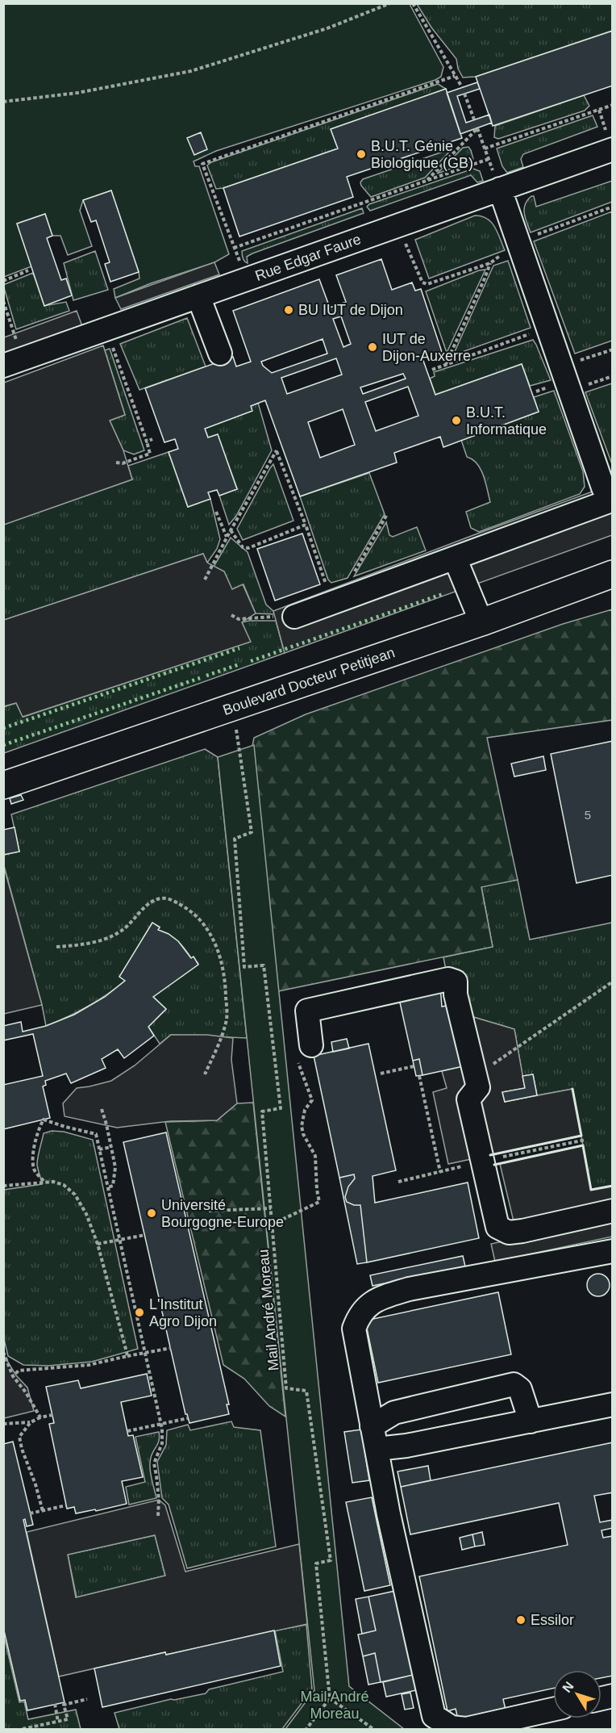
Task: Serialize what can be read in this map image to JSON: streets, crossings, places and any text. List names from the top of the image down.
{
  "streets": {
    "main road": ["Boulevard Docteur Petitjean"],
    "lane": ["Rue Edgar Faure"],
    "path": ["Mail André Moreau"]
  },
  "crossings": [
    ["Boulevard Docteur Petitjean", "Mail André Moreau"]
  ],
  "parks": ["Mail André Moreau"],
  "places": [
    "B.U.T. Génie Biologique (GB)",
    "BU IUT de Dijon",
    "IUT de Dijon-Auxerre",
    "B.U.T. Informatique",
    "Université Bourgogne-Europe",
    "L'Institut Agro Dijon",
    "Essilor"
  ],
  "house_numbers": ["5"],
  "north": "top left"
}
